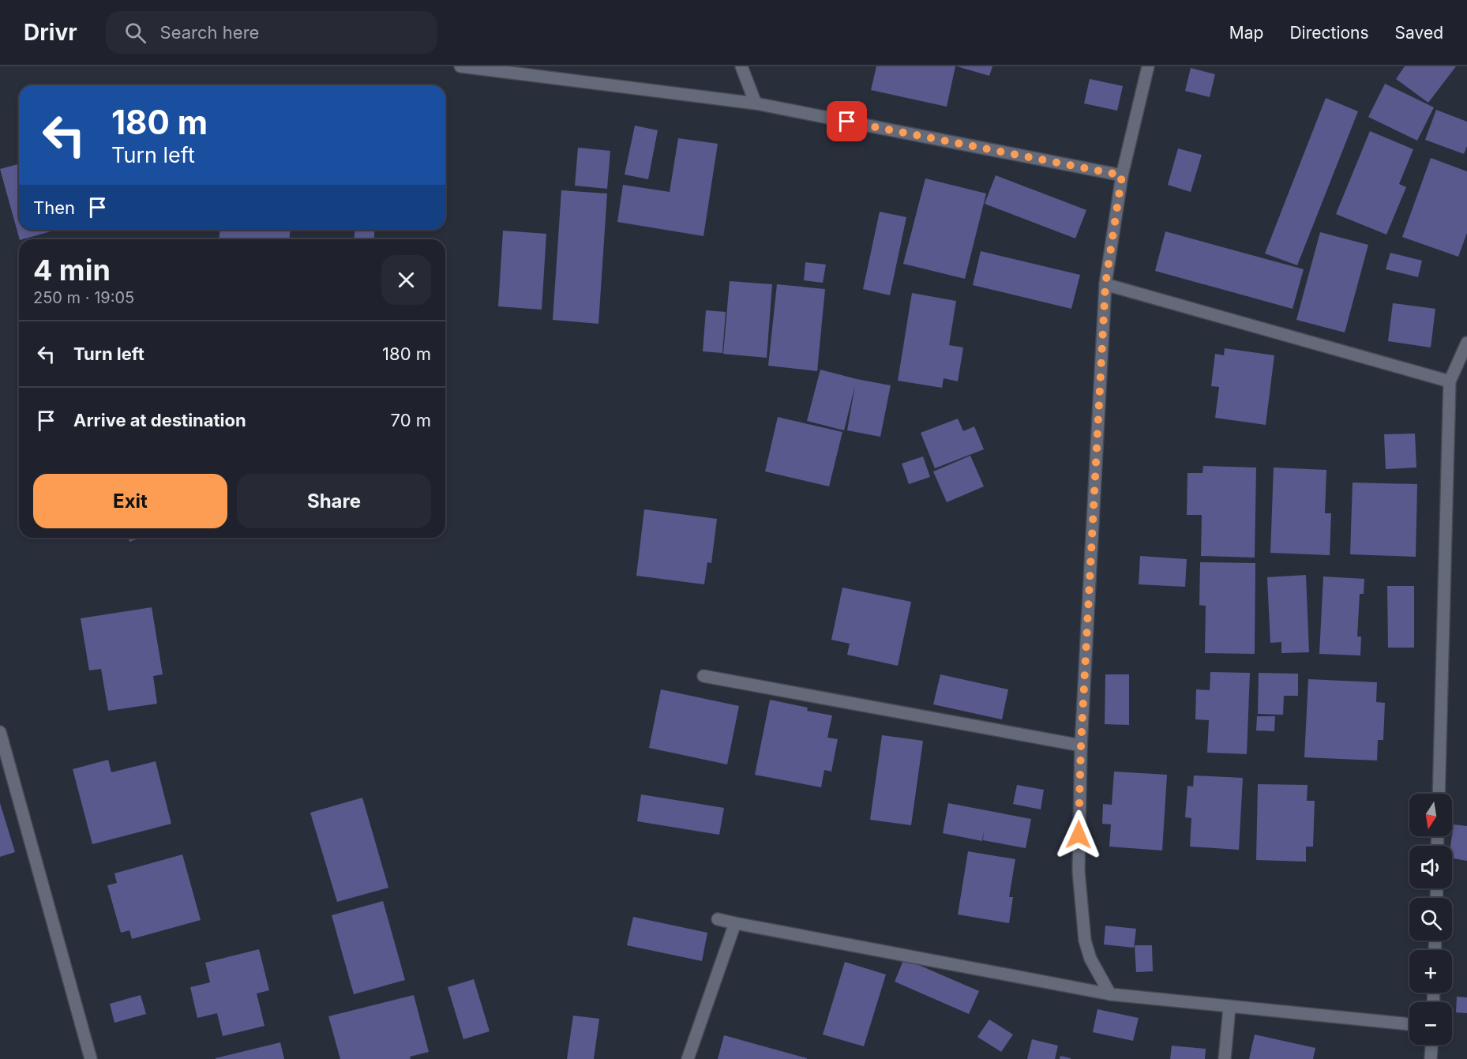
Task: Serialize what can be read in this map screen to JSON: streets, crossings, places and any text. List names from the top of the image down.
{
  "north": "bottom",
  "page": {
    "header": "Drivr",
    "search": "Search here",
    "nav": ["Map", "Directions", "Saved"],
    "turn": ["180 m", "Turn left"],
    "then": "Then",
    "heading": ["4 min", "250 m · 19:05"],
    "list": [
      {
        "name": "Turn left",
        "value": "180 m"
      },
      {
        "name": "Arrive at destination",
        "value": "70 m"
      }
    ],
    "buttons": ["Exit", "Share"],
    "map_buttons": ["+", "−"]
  }
}
